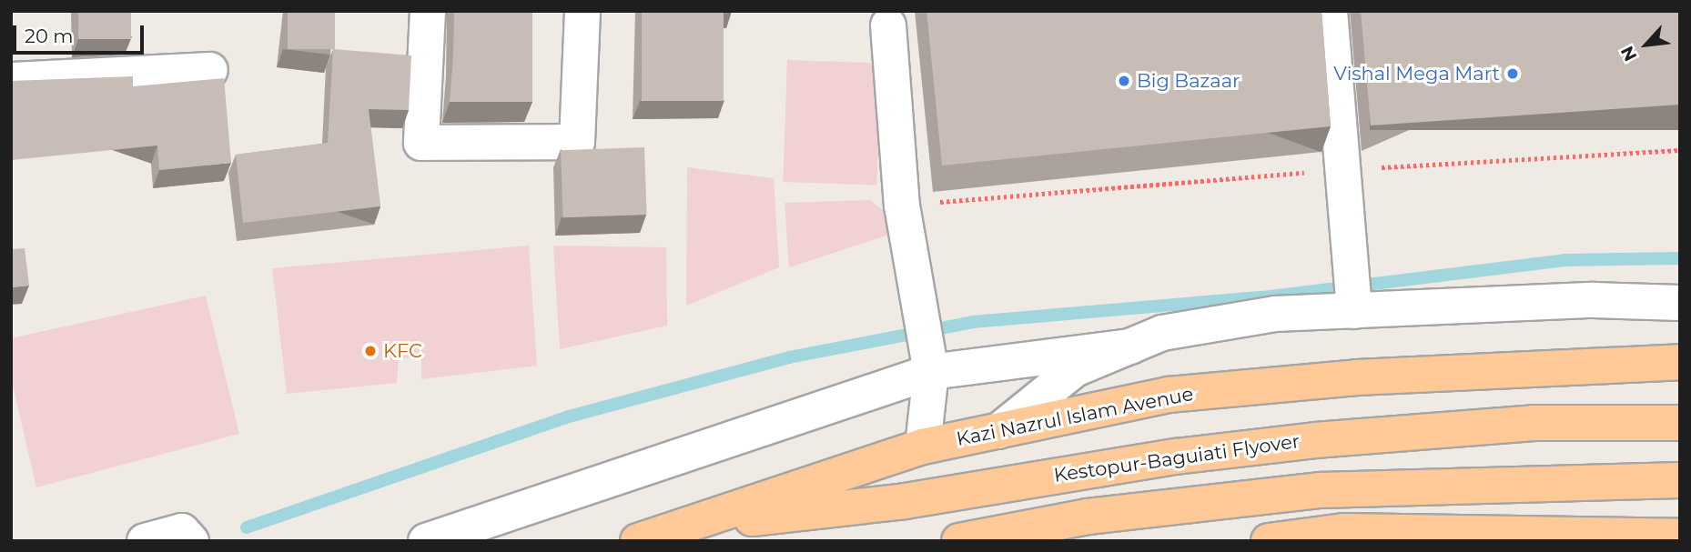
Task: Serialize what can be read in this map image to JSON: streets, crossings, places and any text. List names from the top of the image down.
{
  "streets": {
    "main road": ["Kazi Nazrul Islam Avenue", "Kestopur-Baguiati Flyover"]
  },
  "crossings": [
    ["Kazi Nazrul Islam Avenue", "Kestopur-Baguiati Flyover"]
  ],
  "places": ["Vishal Mega Mart", "Big Bazaar", "KFC"],
  "scale_bar": "20 m",
  "north": "bottom left"
}
